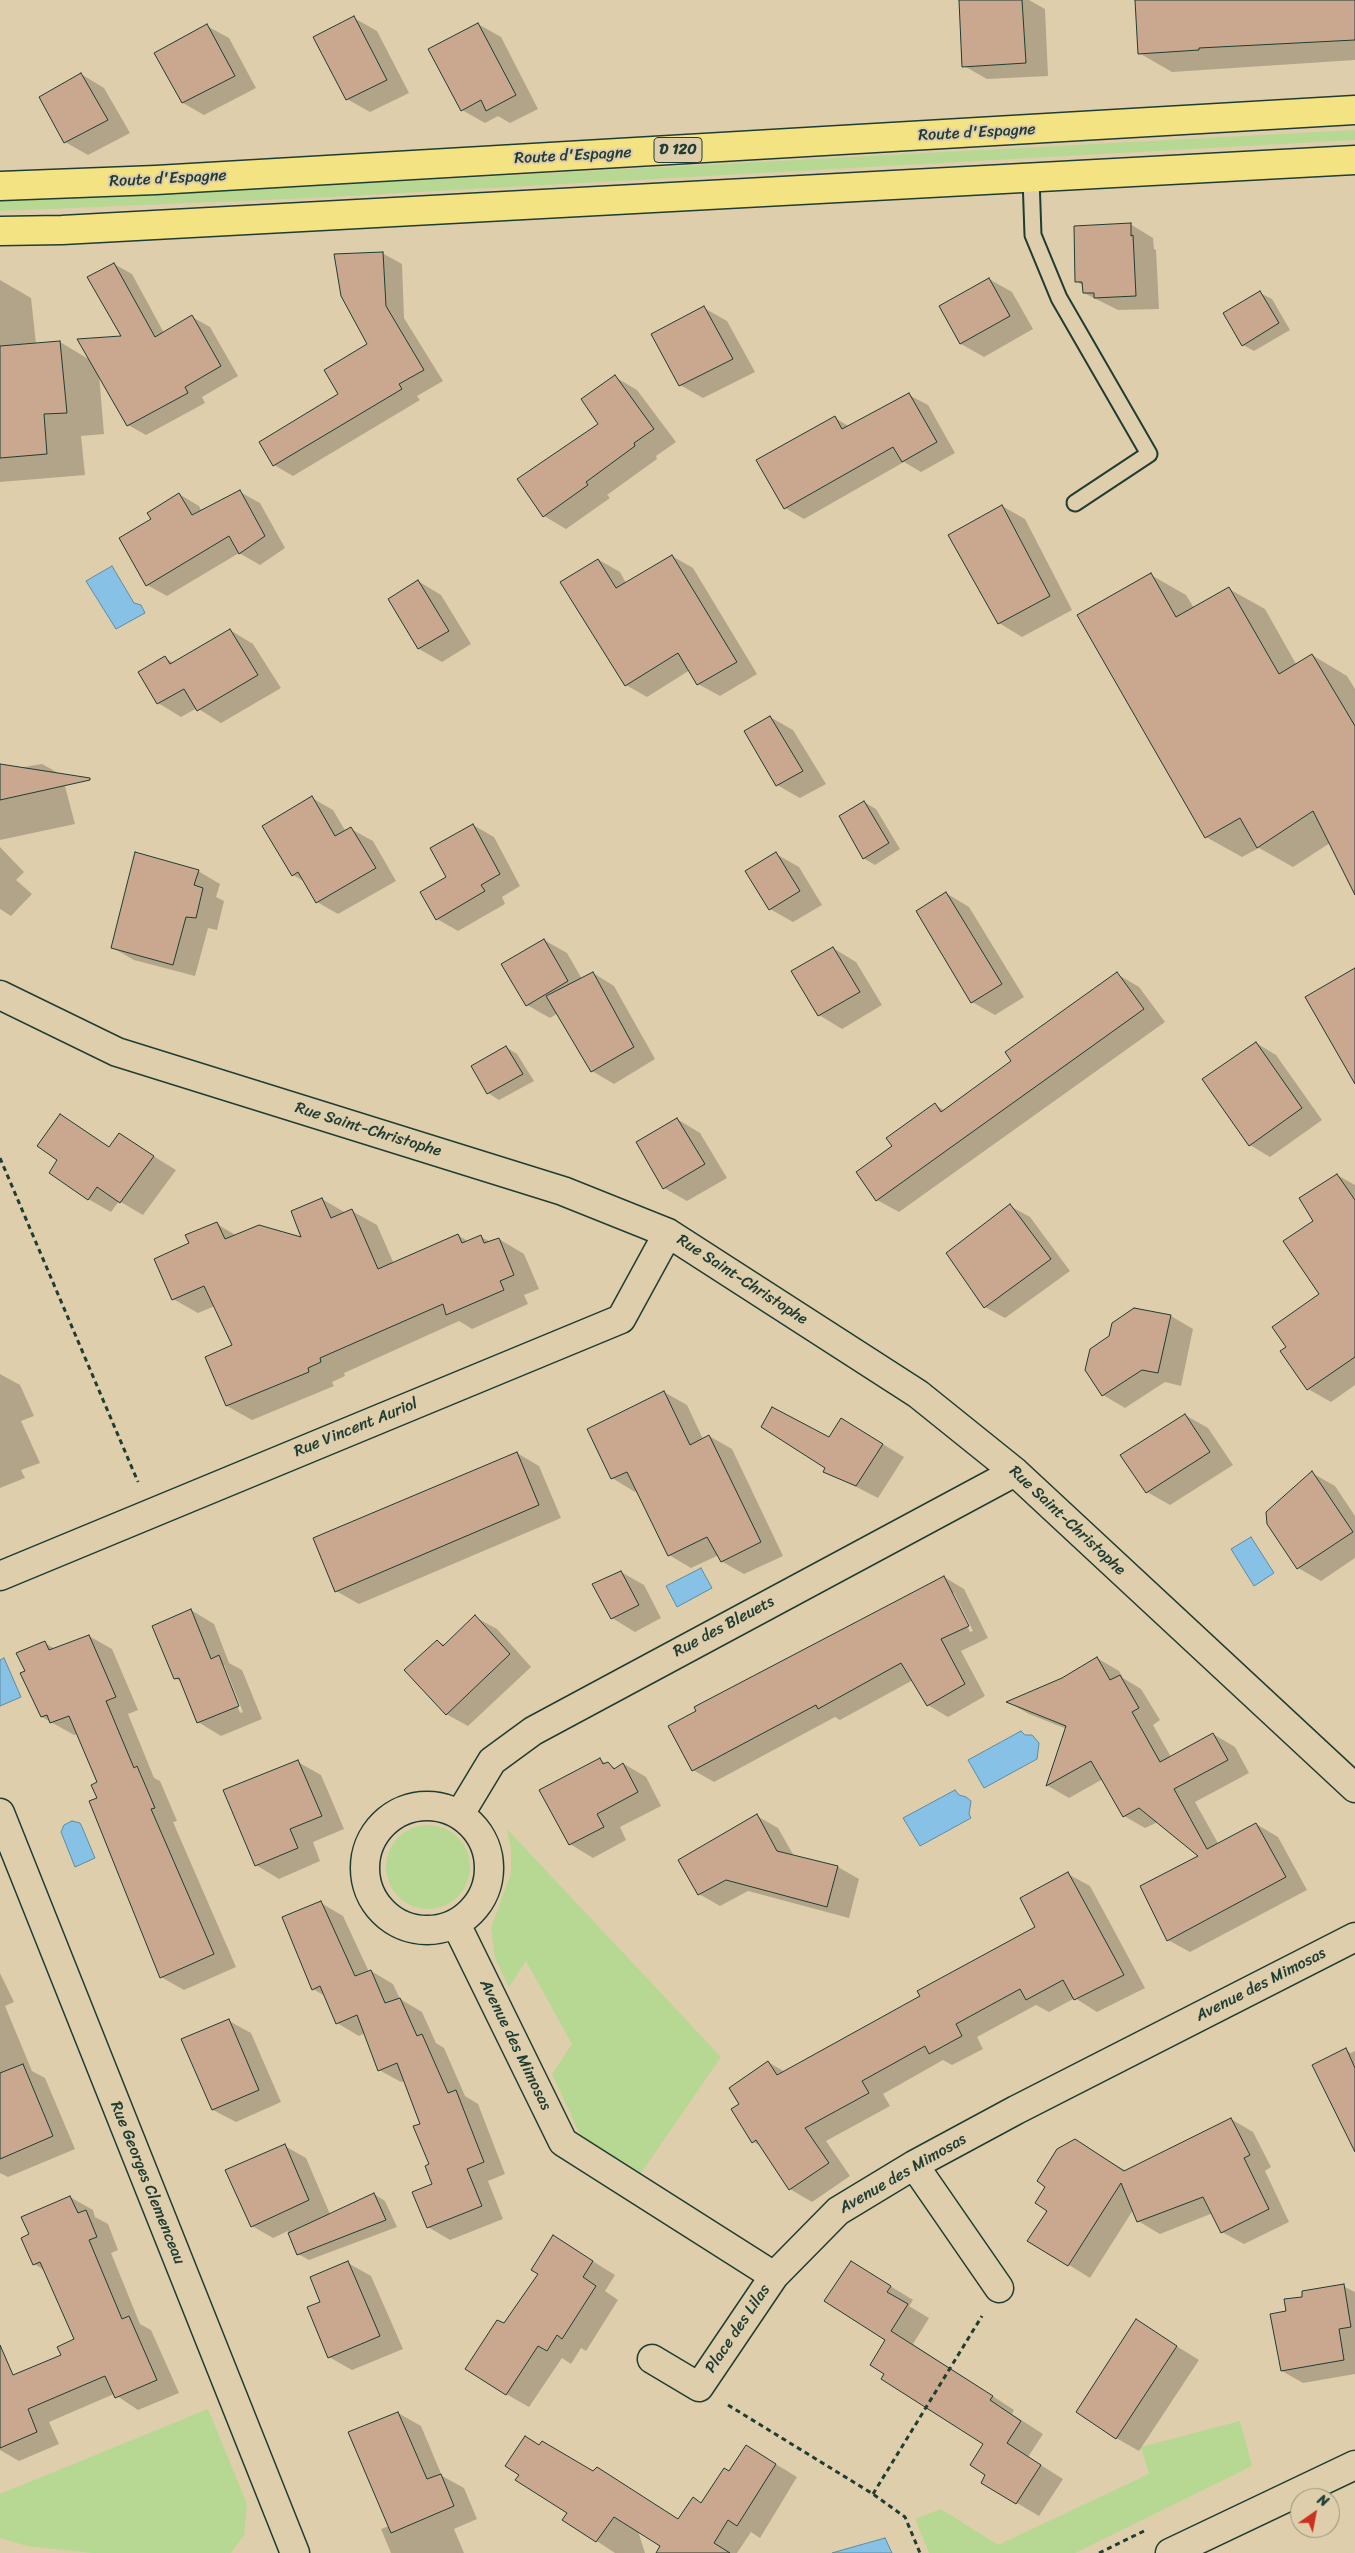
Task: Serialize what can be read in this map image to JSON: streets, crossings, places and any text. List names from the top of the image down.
{
  "streets": {
    "main road": ["Route d'Espagne", "D 120"],
    "street": [
      "Rue Saint-Christophe",
      "Rue Vincent Auriol",
      "Rue des Bleuets",
      "Avenue des Mimosas",
      "Rue Georges Clemenceau",
      "Place des Lilas"
    ]
  },
  "crossings": [
    ["Rue Saint-Christophe", "Rue Vincent Auriol"],
    ["Rue Saint-Christophe", "Rue des Bleuets"],
    ["Rue des Bleuets", "Avenue des Mimosas"],
    ["Avenue des Mimosas", "Place des Lilas"]
  ],
  "north": "top right"
}
